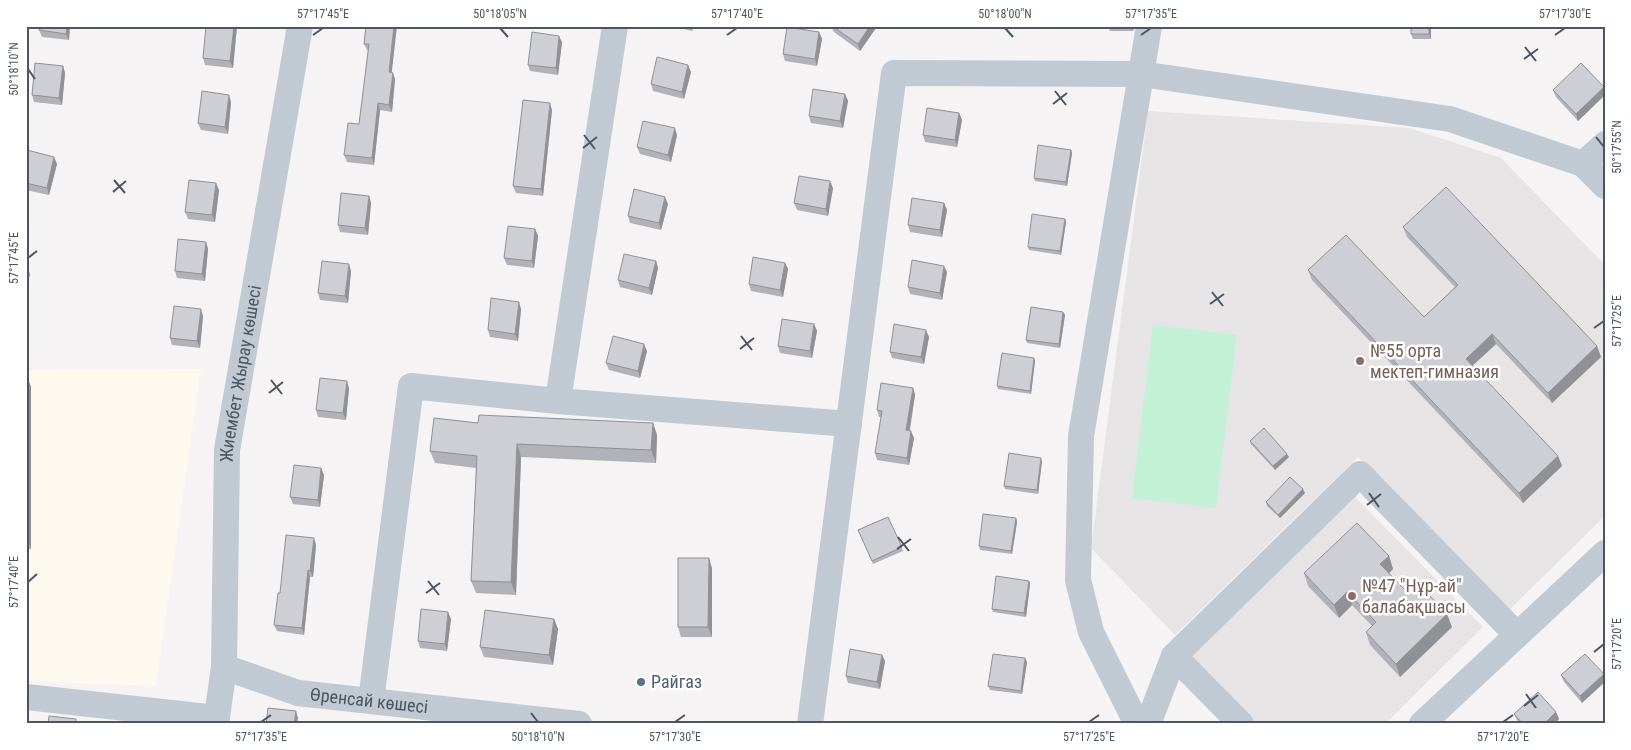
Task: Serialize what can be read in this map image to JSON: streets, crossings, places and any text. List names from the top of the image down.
{
  "streets": {
    "street": ["Жиембет Жырау көшесі", "Өренсай көшесі"]
  },
  "crossings": [
    ["Жиембет Жырау көшесі", "Өренсай көшесі"]
  ],
  "places": ["№55 орта мектеп-гимназия", "№47 \"Нұр-ай\" балабақшасы", "Райгаз"],
  "coordinates": [
    "57°17'45\"E",
    "50°18'05\"N",
    "57°17'40\"E",
    "50°18'00\"N",
    "57°17'35\"E",
    "57°17'30\"E",
    "50°18'10\"N",
    "50°17'55\"N",
    "57°17'25\"E",
    "57°17'20\"E"
  ]
}
